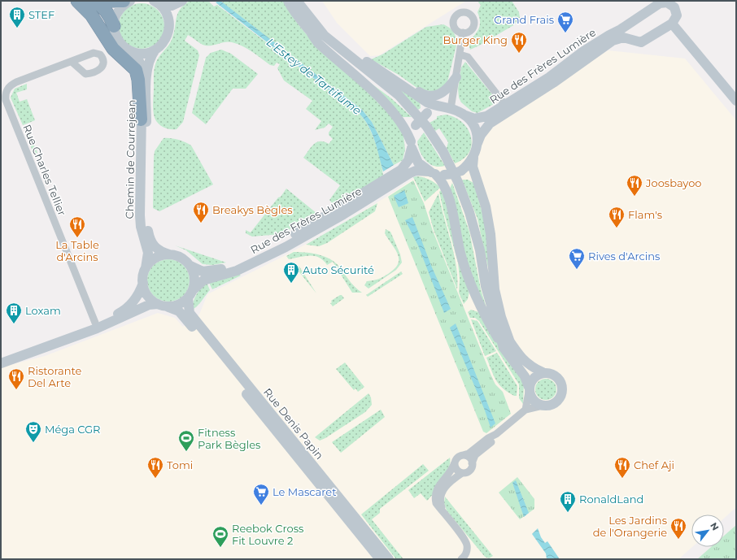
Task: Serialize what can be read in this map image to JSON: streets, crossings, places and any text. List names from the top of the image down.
{
  "streets": {
    "main road": ["Rue des Frères Lumière", "Chemin de Courrejean", "Rue Denis Papin"],
    "street": ["Rue Charles Tellier"]
  },
  "crossings": [
    ["Rue des Frères Lumière", "Chemin de Courrejean"],
    ["Rue des Frères Lumière", "Rue Denis Papin"],
    ["Chemin de Courrejean", "Rue Denis Papin"]
  ],
  "water": ["L'Estey de Tartifume"],
  "places": {
    "building": [
      "STEF",
      "Auto Sécurité",
      "Loxam",
      "RonaldLand"
    ],
    "supermarket": ["Grand Frais", "Rives d'Arcins", "Le Mascaret"],
    "restaurant": [
      "Burger King",
      "Joosbayoo",
      "Breakys Bègles",
      "Flam's",
      "La Table d'Arcins",
      "Ristorante Del Arte",
      "Tomi",
      "Chef Aji",
      "Les Jardins de l'Orangerie"
    ],
    "theatre": ["Méga CGR"],
    "sports": ["Fitness Park Bègles", "Reebok Cross Fit Louvre 2"]
  },
  "north": "top right"
}
